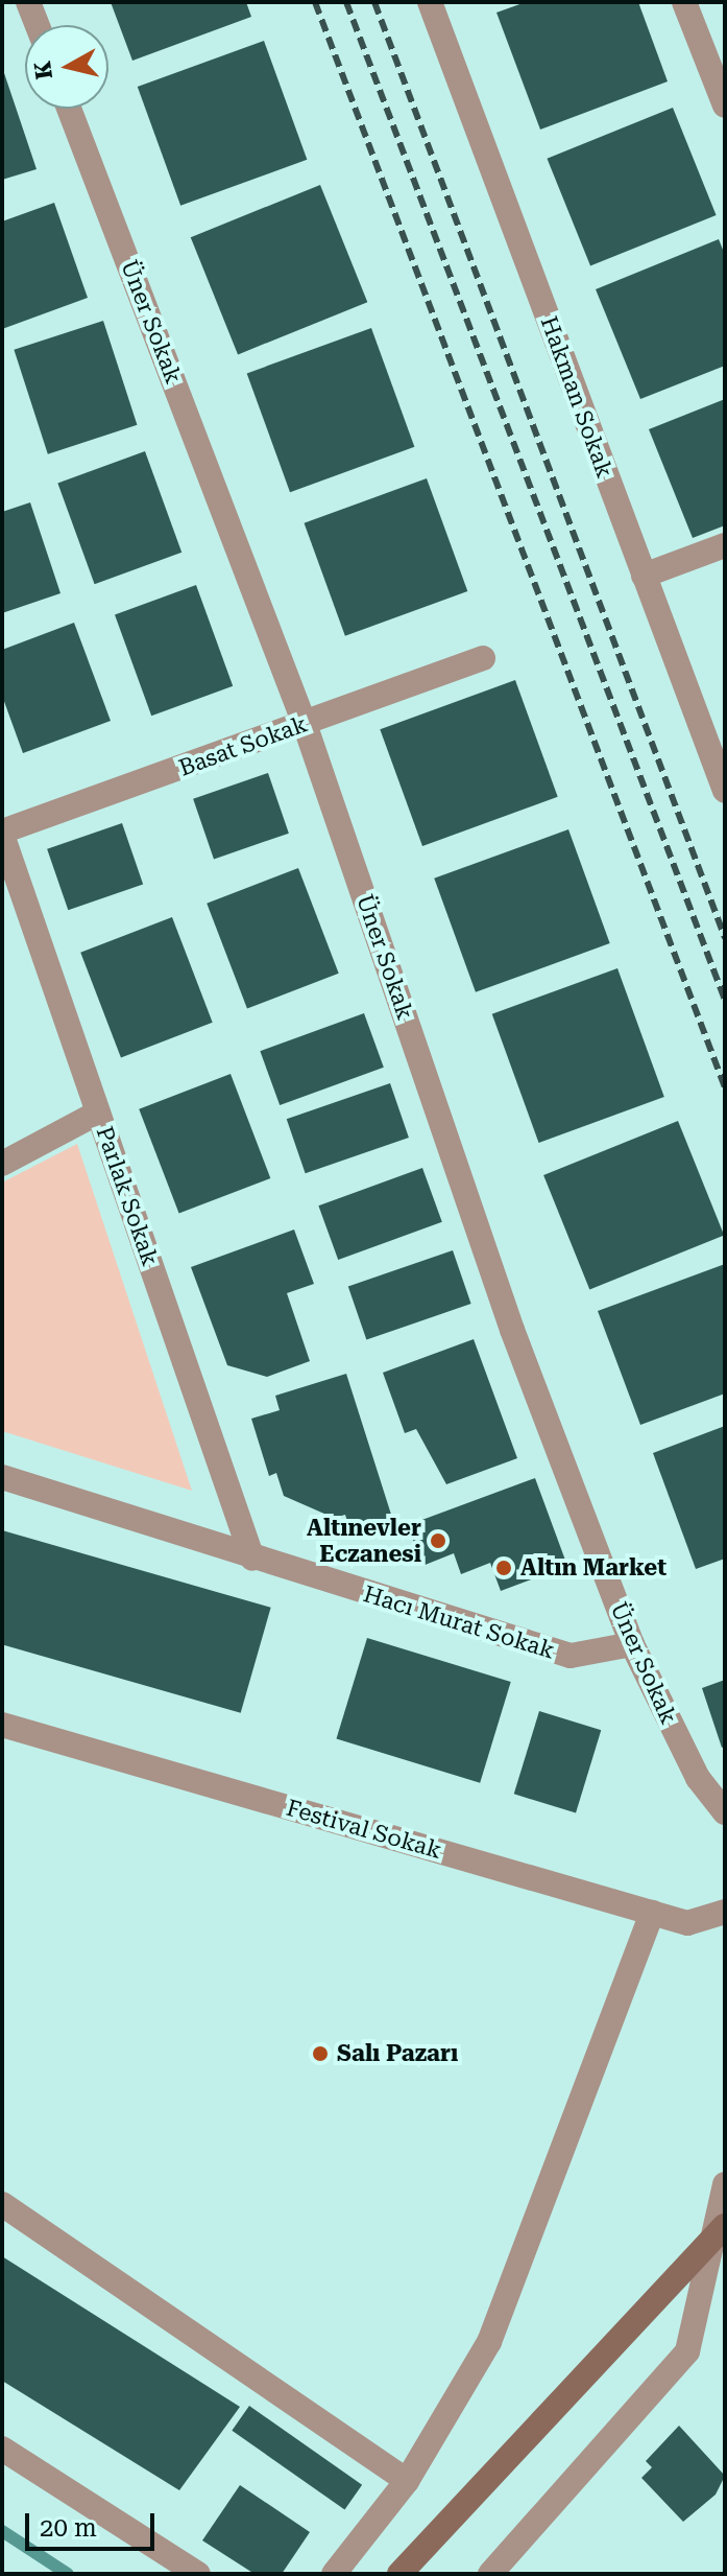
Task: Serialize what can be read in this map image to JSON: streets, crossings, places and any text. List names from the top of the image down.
{
  "streets": {
    "street": [
      "Üner Sokak",
      "Hakman Sokak",
      "Basat Sokak",
      "Parlak Sokak",
      "Hacı Murat Sokak",
      "Festival Sokak"
    ]
  },
  "crossings": [
    ["Üner Sokak", "Basat Sokak"],
    ["Üner Sokak", "Hacı Murat Sokak"],
    ["Basat Sokak", "Parlak Sokak"],
    ["Parlak Sokak", "Hacı Murat Sokak"]
  ],
  "places": ["Altınevler Eczanesi", "Altın Market", "Salı Pazarı"],
  "scale_bar": "20 m",
  "north": "left"
}
